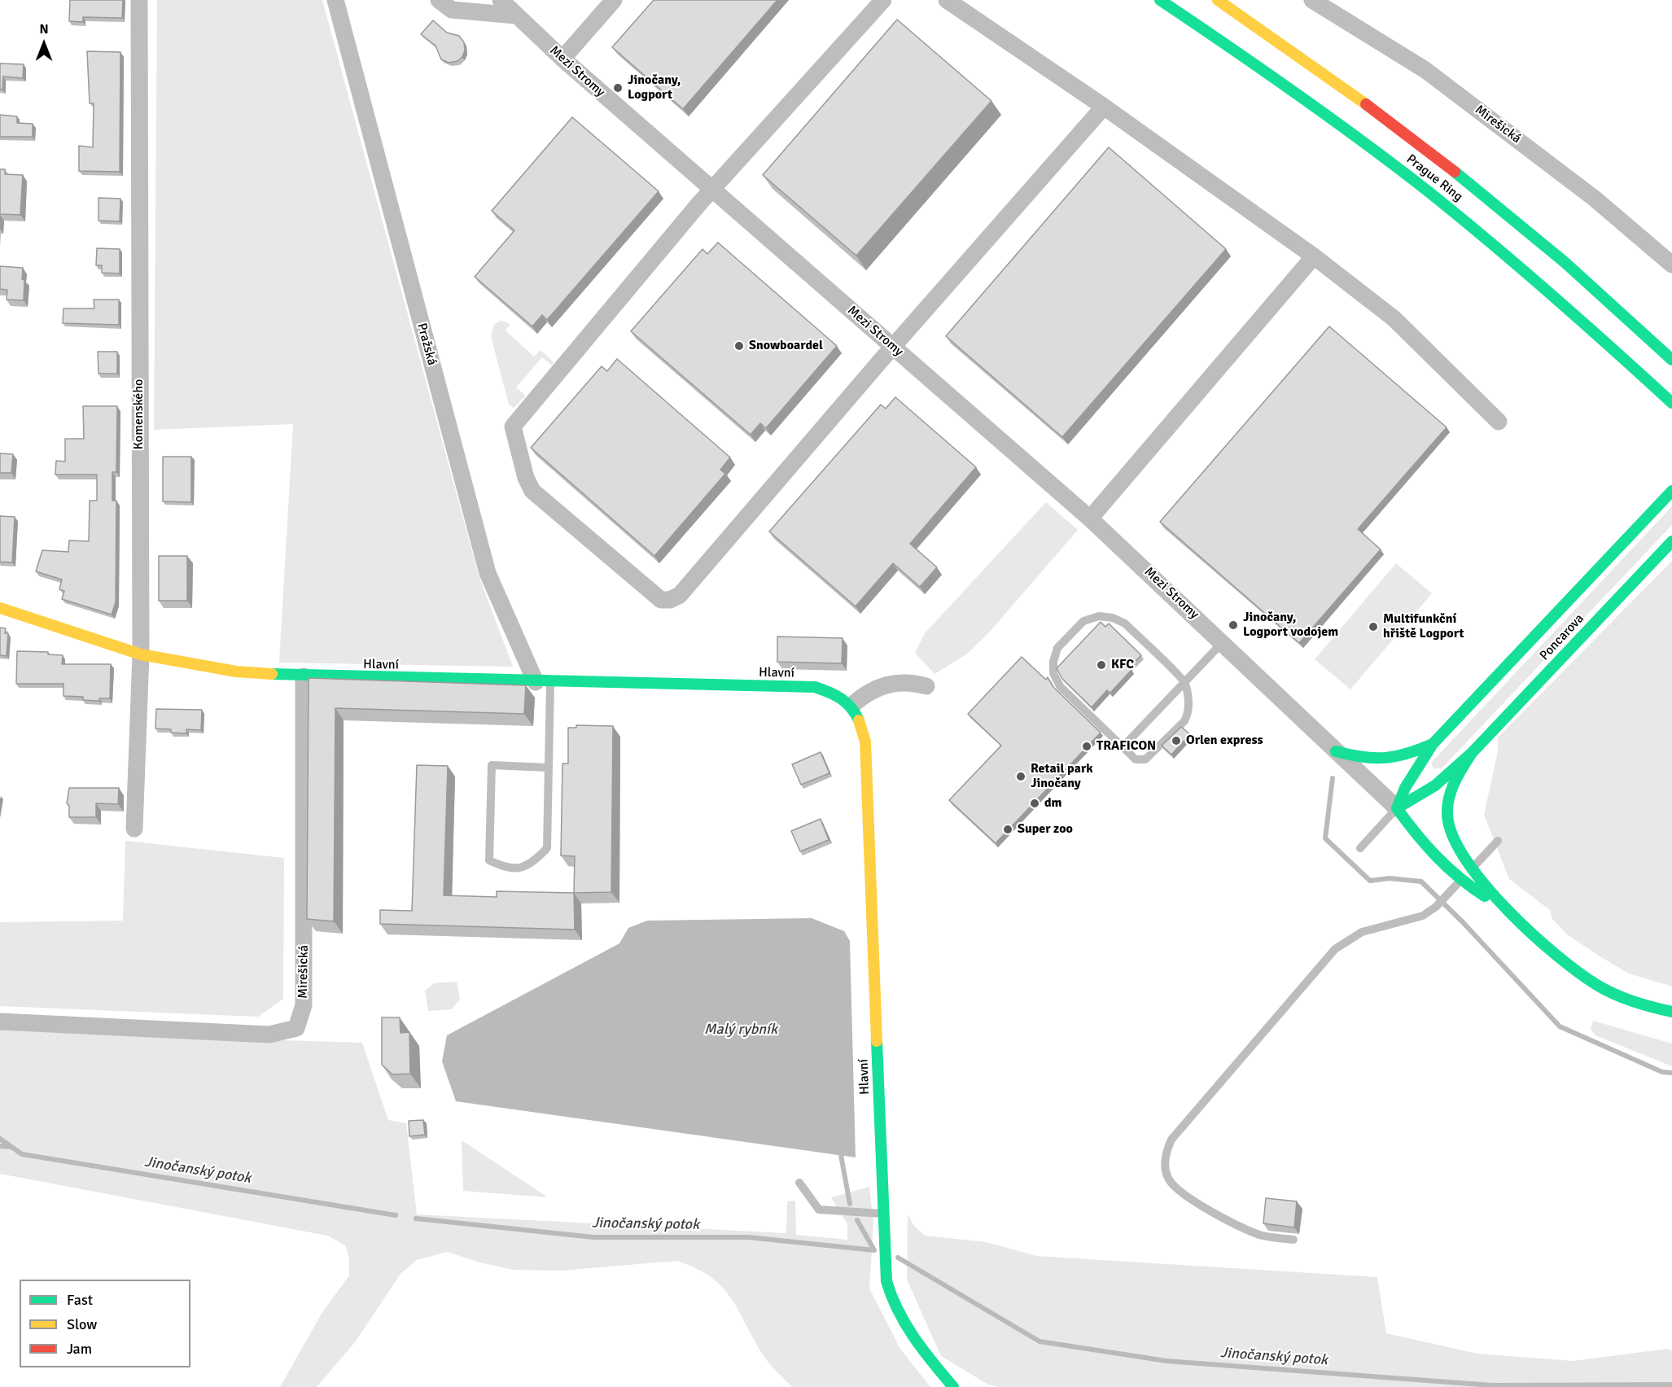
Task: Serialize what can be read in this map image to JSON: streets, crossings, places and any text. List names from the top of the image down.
{
  "streets": {
    "main road": ["Prague Ring", "Poncarova", "Hlavní"],
    "street": [
      "Mezi Stromy",
      "Mirešická",
      "Pražská",
      "Komenského"
    ]
  },
  "crossings": [
    ["Mirešická", "Hlavní"],
    ["Pražská", "Hlavní"],
    ["Komenského", "Hlavní"]
  ],
  "water": ["Malý rybník", "Jinočanský potok"],
  "places": [
    "Jinočany, Logport",
    "Snowboardel",
    "Jinočany, Logport vodojem",
    "Multifunkční hřiště Logport",
    "KFC",
    "Orlen express",
    "TRAFICON",
    "Retail park Jinočany",
    "dm",
    "Super zoo"
  ],
  "legend": ["Fast", "Slow", "Jam"],
  "north": "top"
}
